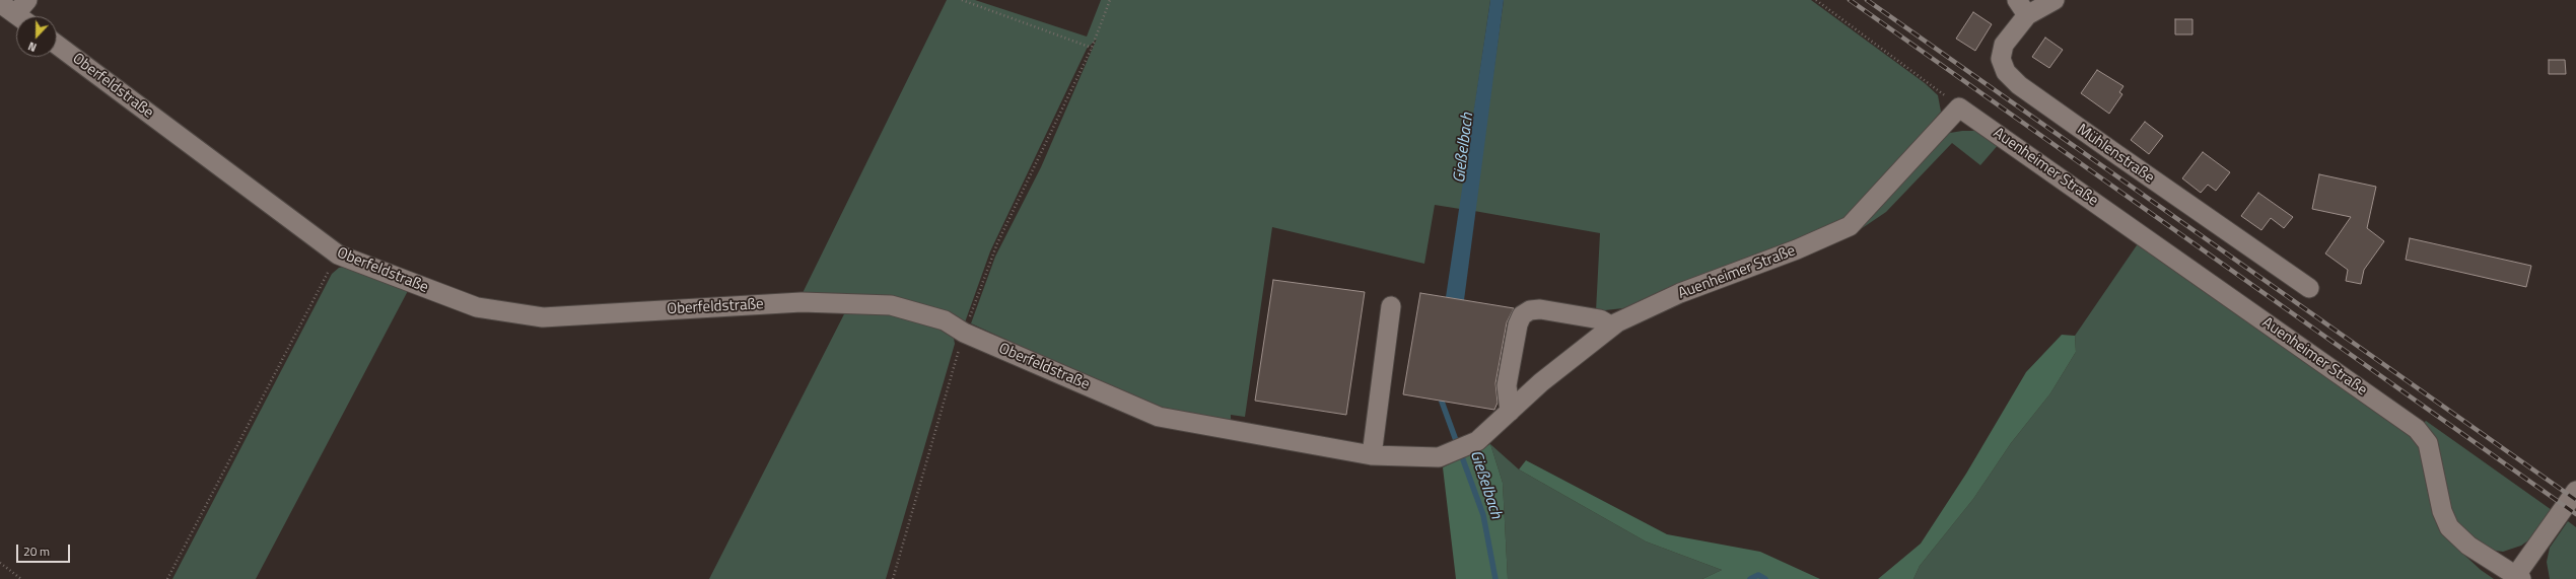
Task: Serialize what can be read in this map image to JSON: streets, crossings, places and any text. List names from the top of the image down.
{
  "streets": {
    "street": ["Oberfeldstraße", "Mühlenstraße", "Auenheimer Straße"]
  },
  "crossings": [
    ["Oberfeldstraße", "Auenheimer Straße"]
  ],
  "water": ["Gießelbach"],
  "scale_bar": "20 m",
  "north": "bottom"
}
